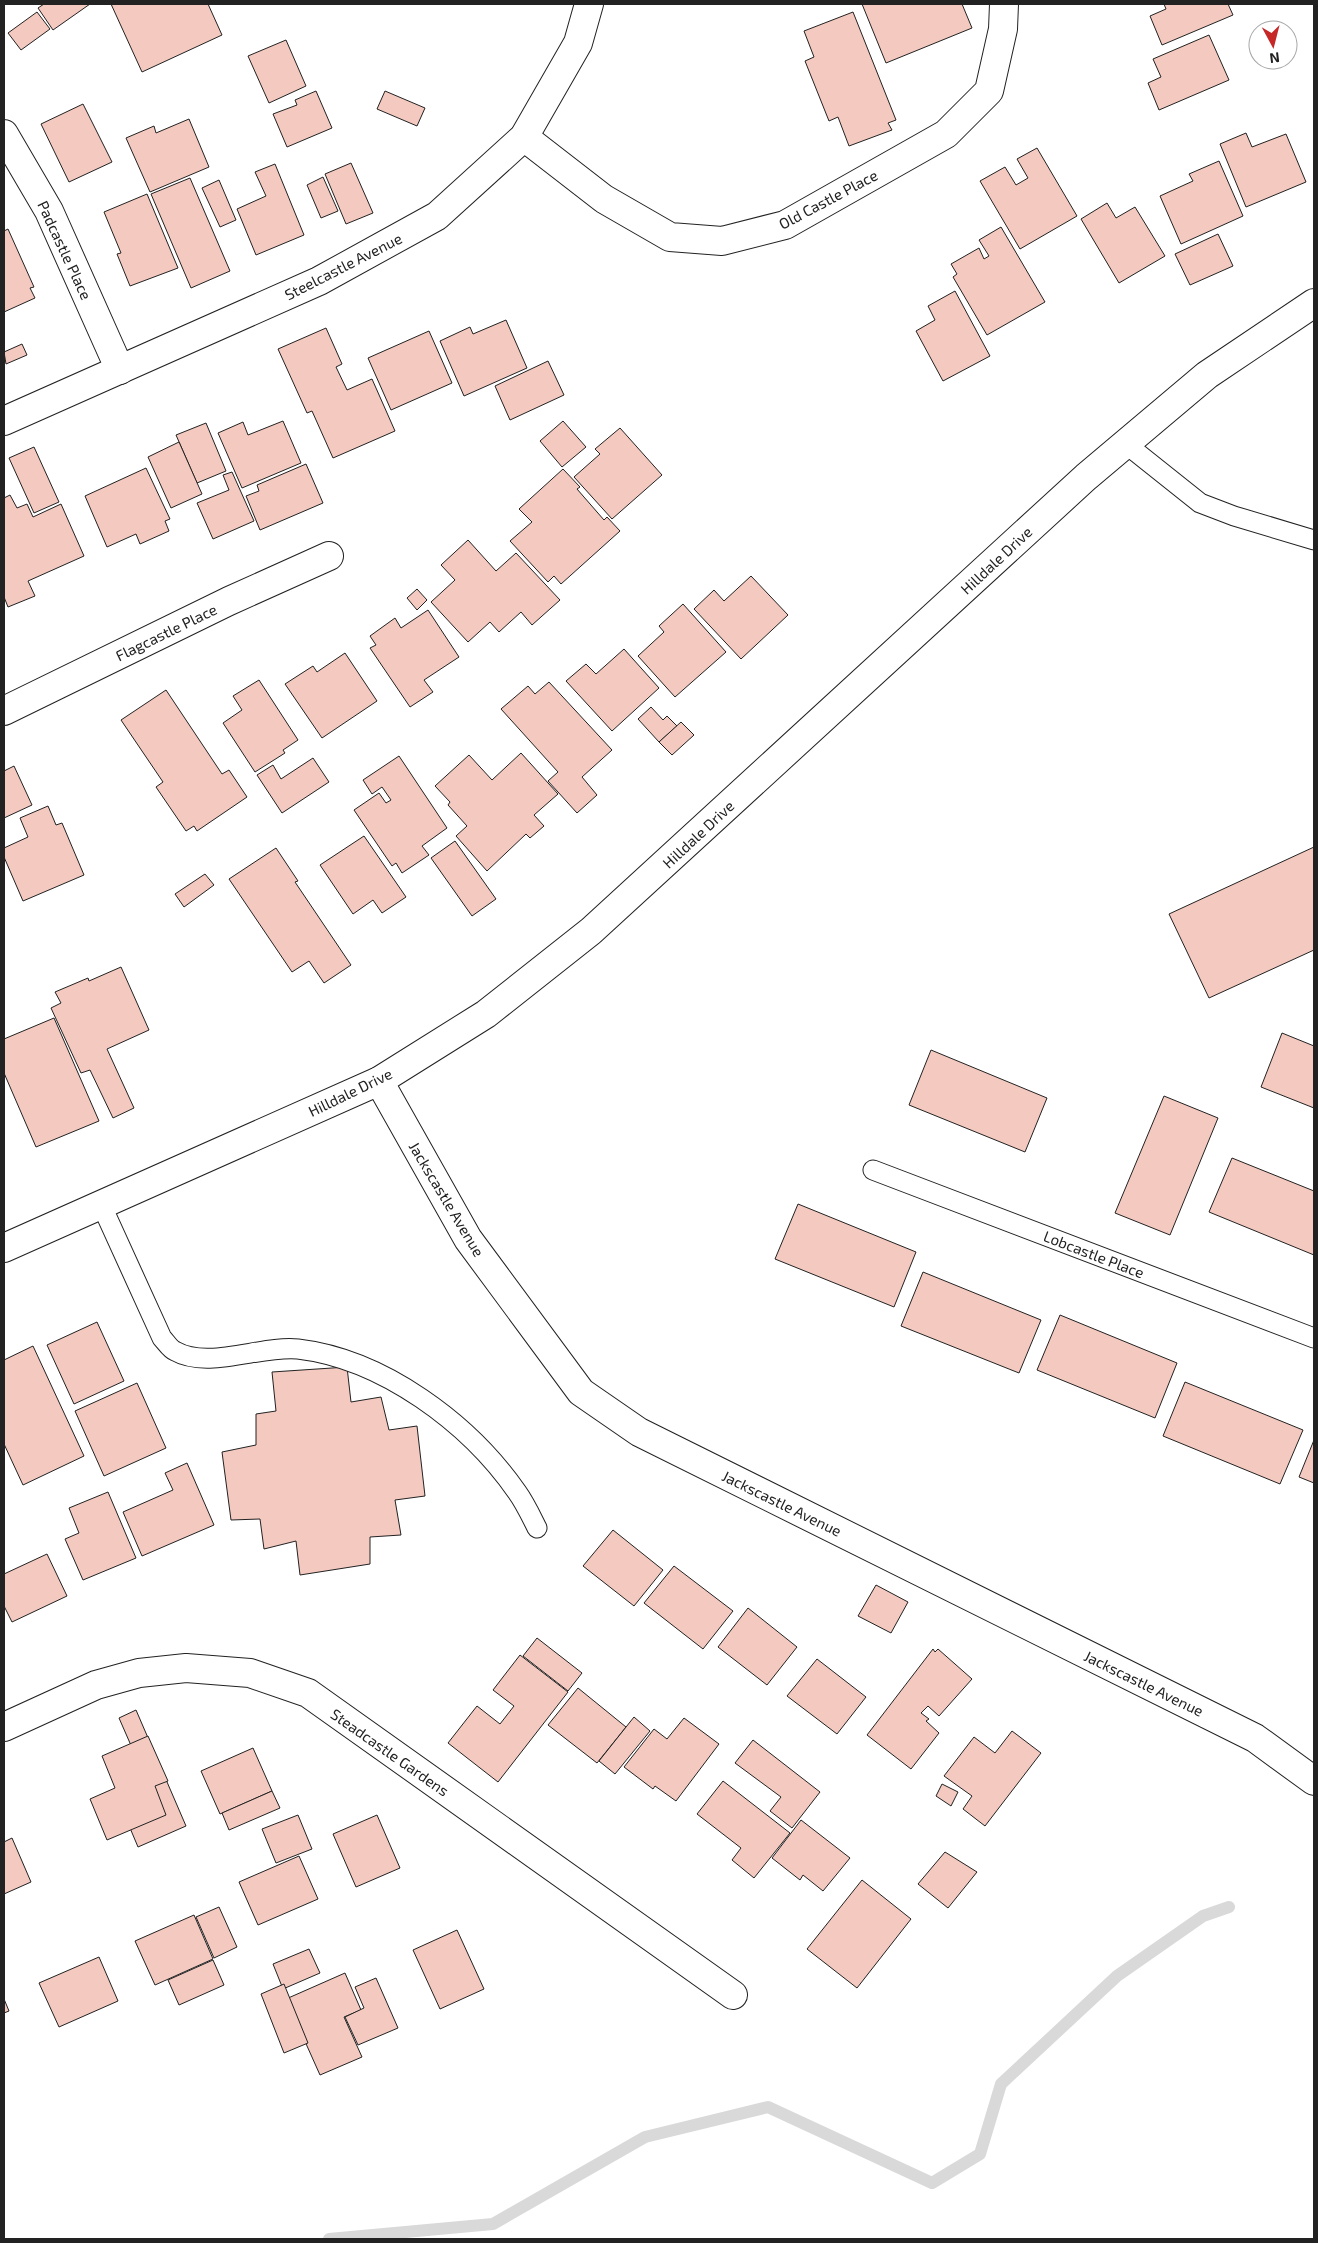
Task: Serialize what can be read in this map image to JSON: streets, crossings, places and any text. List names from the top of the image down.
{
  "streets": {
    "street": [
      "Old Castle Place",
      "Padcastle Place",
      "Steelcastle Avenue",
      "Hilldale Drive",
      "Flagcastle Place",
      "Jackscastle Avenue",
      "Steadcastle Gardens"
    ],
    "lane": ["Lobcastle Place"]
  },
  "crossings": [
    ["Old Castle Place", "Steelcastle Avenue"],
    ["Padcastle Place", "Steelcastle Avenue"],
    ["Hilldale Drive", "Jackscastle Avenue"]
  ],
  "north": "bottom"
}
